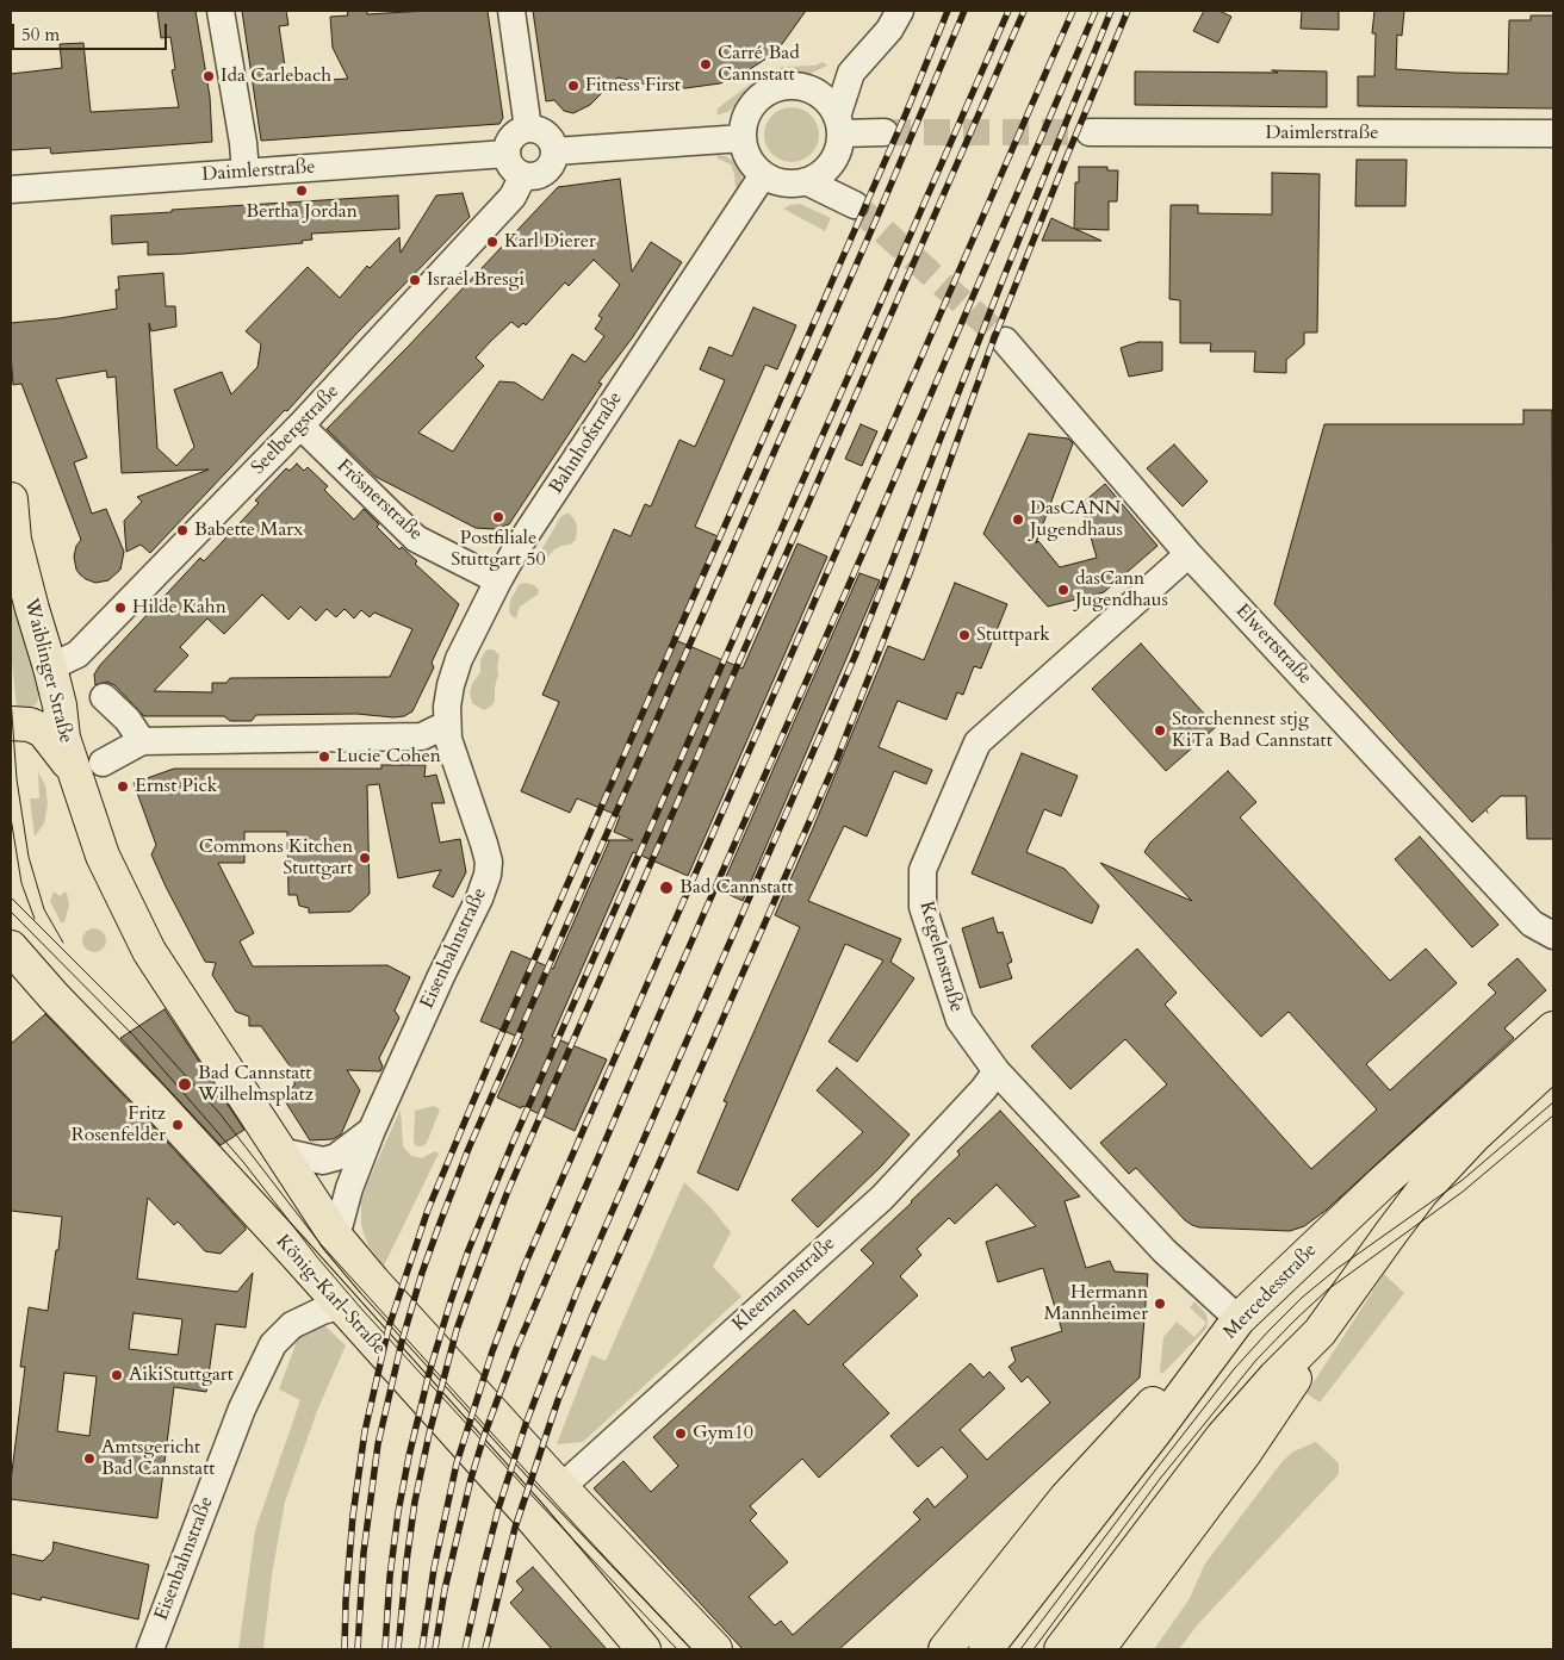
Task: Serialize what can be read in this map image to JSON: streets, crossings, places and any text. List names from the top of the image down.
{
  "streets": {
    "main road": ["Waiblinger Straße", "Mercedesstraße", "König-Karl-Straße"],
    "street": [
      "Daimlerstraße",
      "Seelbergstraße",
      "Bahnhofstraße",
      "Frösnerstraße",
      "Elwertstraße",
      "Eisenbahnstraße",
      "Kegelenstraße",
      "Kleemannstraße"
    ]
  },
  "crossings": [
    ["Daimlerstraße", "Seelbergstraße"],
    ["Seelbergstraße", "Frösnerstraße"],
    ["Seelbergstraße", "Waiblinger Straße"],
    ["Bahnhofstraße", "Frösnerstraße"],
    ["Bahnhofstraße", "Eisenbahnstraße"],
    ["Elwertstraße", "Kegelenstraße"],
    ["Eisenbahnstraße", "König-Karl-Straße"],
    ["Kegelenstraße", "Kleemannstraße"],
    ["Kegelenstraße", "Mercedesstraße"]
  ],
  "places": [
    "Carré Bad Cannstatt",
    "Ida Carlebach",
    "Fitness First",
    "Bertha Jordan",
    "Karl Dierer",
    "Israel Bresgi",
    "Postfiliale Stuttgart 50",
    "DasCANN Jugendhaus",
    "Babette Marx",
    "dasCann Jugendhaus",
    "Hilde Kahn",
    "Stuttpark",
    "Storchennest stjg KiTa Bad Cannstatt",
    "Lucie Cohen",
    "Ernst Pick",
    "Commons Kitchen Stuttgart",
    "Bad Cannstatt",
    "Bad Cannstatt Wilhelmsplatz",
    "Fritz Rosenfelder",
    "Hermann Mannheimer",
    "AikiStuttgart",
    "Gym10",
    "Amtsgericht Bad Cannstatt"
  ],
  "scale_bar": "50 m"
}
